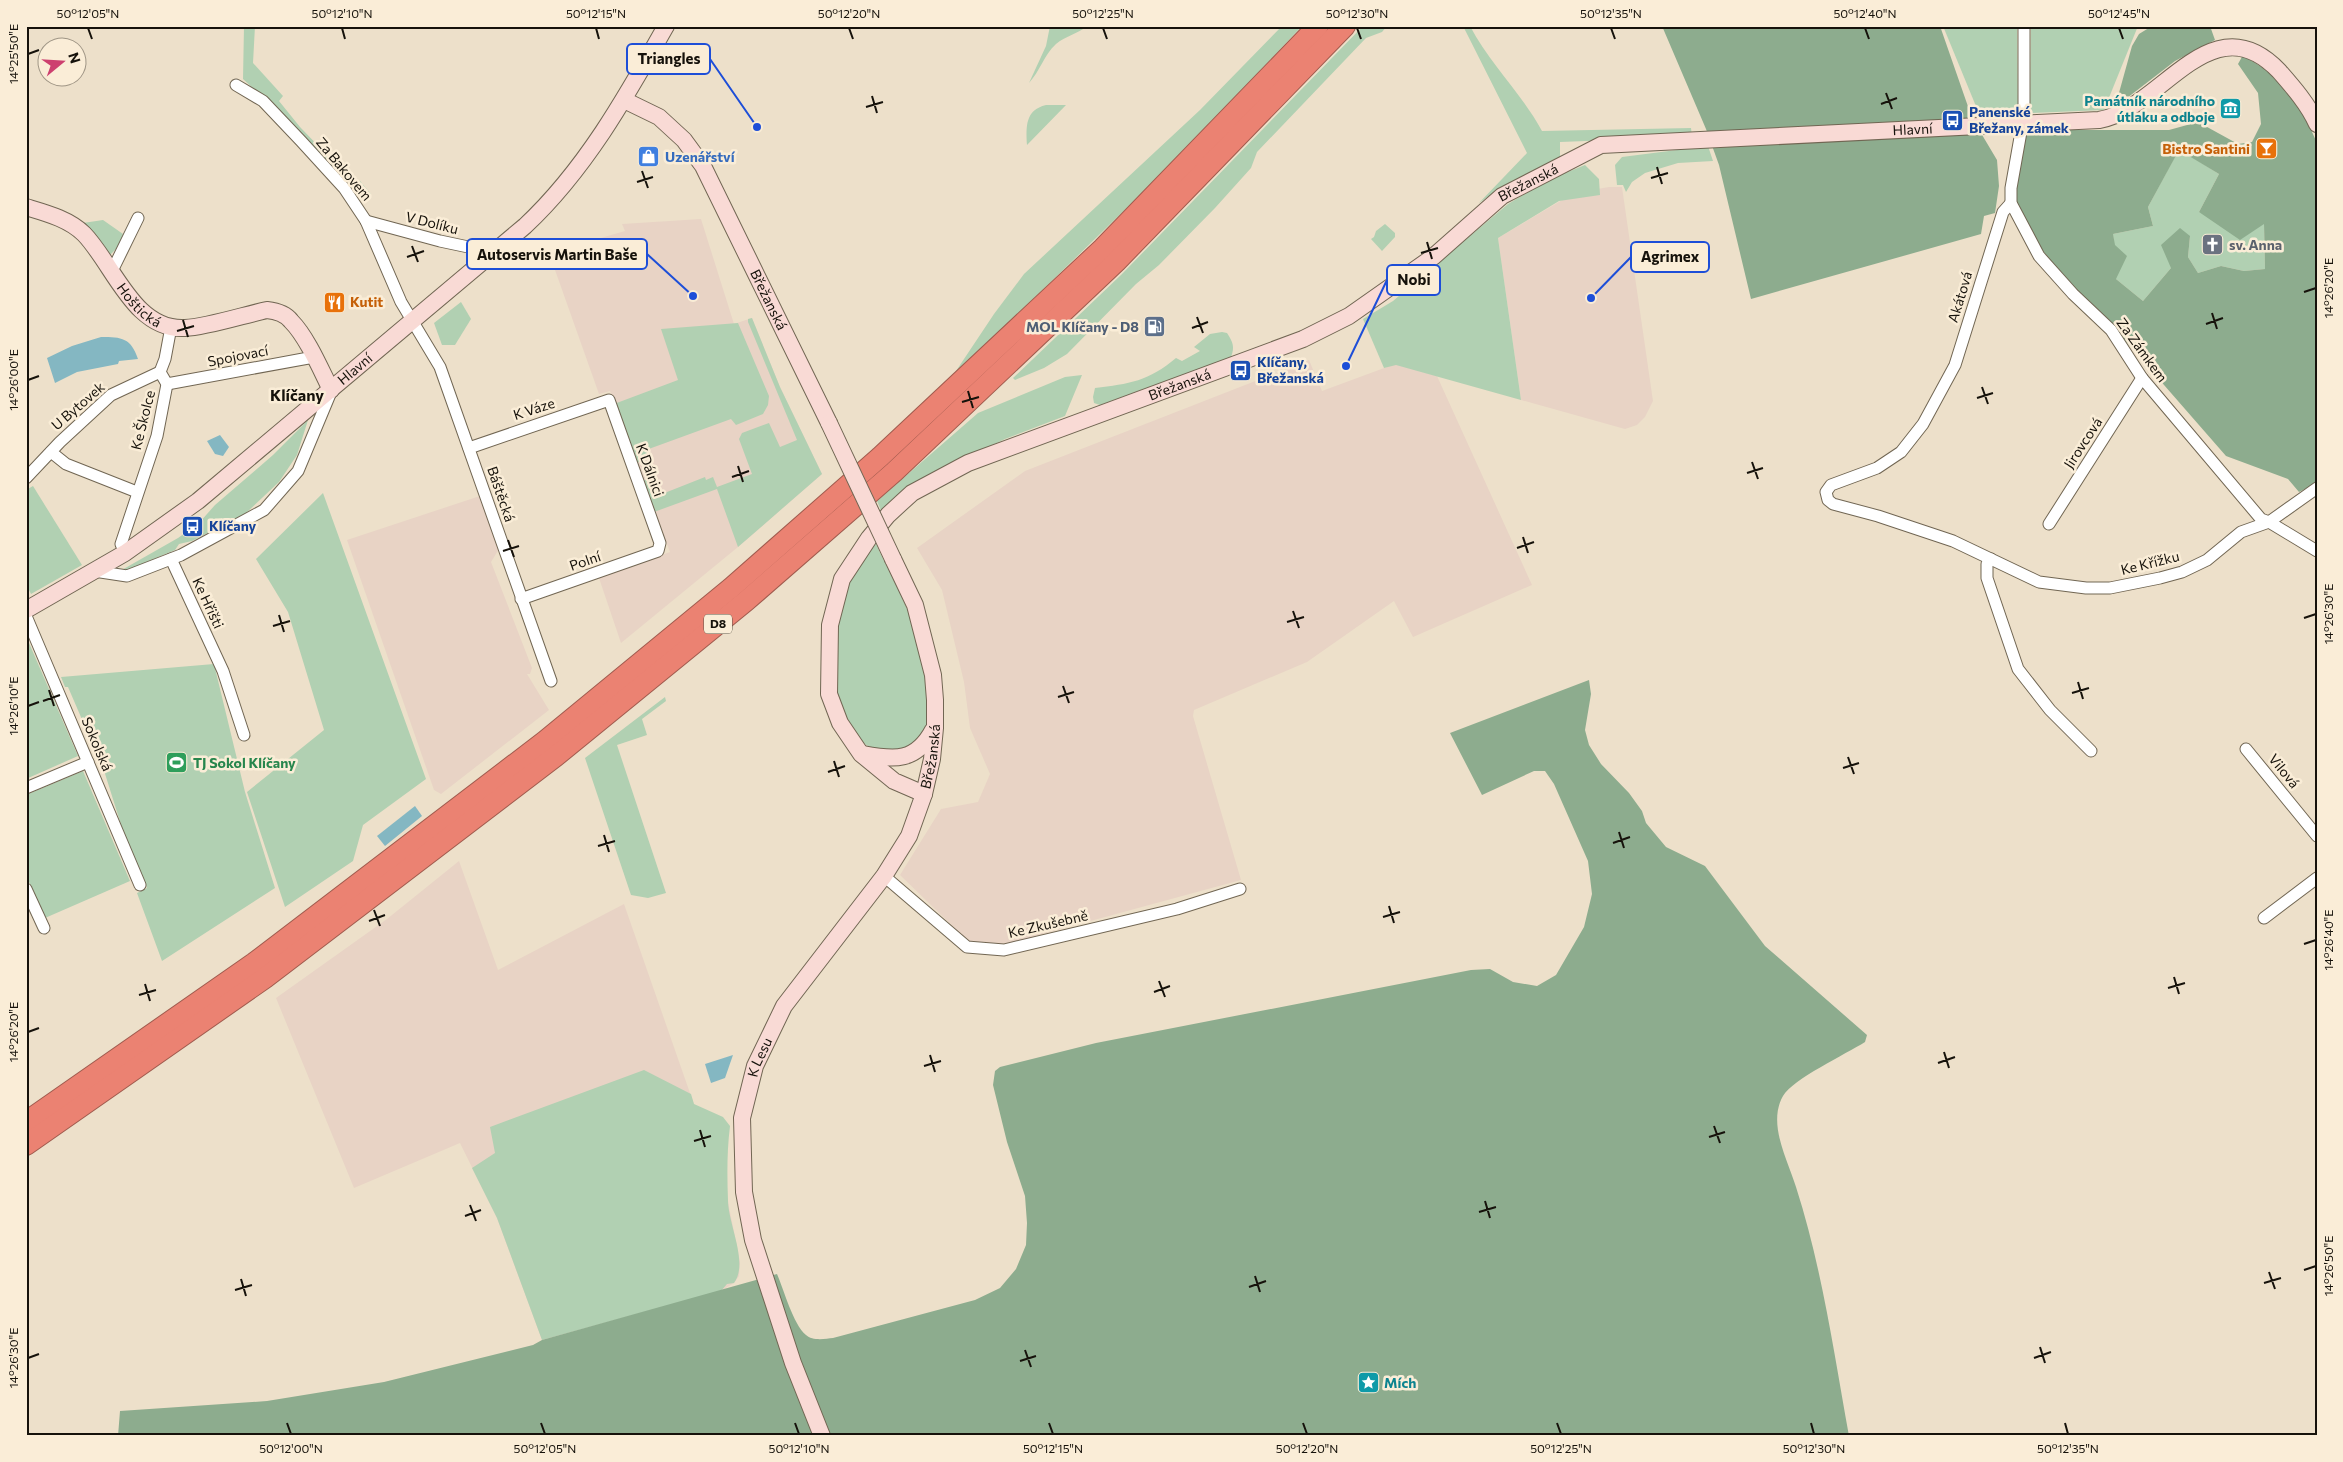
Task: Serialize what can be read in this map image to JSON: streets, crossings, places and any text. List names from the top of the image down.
{
  "streets": {
    "highway": ["D8"],
    "street": [
      "Hlavní",
      "Za Bakovem",
      "Břežanská",
      "V Dolíku",
      "Akátová",
      "Hoštická",
      "Za Zámkem",
      "Spojovací",
      "U Bytovek",
      "K Váze",
      "Ke Školce",
      "Jirovcová",
      "K Dálnici",
      "Báštěcká",
      "Polní",
      "Ke Křížku",
      "Ke Hřišti",
      "Sokolská",
      "Vilová",
      "Ke Zkušebně",
      "K Lesu"
    ]
  },
  "crossings": [
    ["Hlavní", "Za Bakovem"],
    ["Hlavní", "Břežanská"],
    ["Hlavní", "V Dolíku"],
    ["Hlavní", "Hoštická"],
    ["Hlavní", "Za Zámkem"],
    ["Hlavní", "Ke Školce"],
    ["Hlavní", "Báštěcká"],
    ["Za Bakovem", "V Dolíku"],
    ["Za Bakovem", "Báštěcká"],
    ["Břežanská", "K Lesu"],
    ["Akátová", "Za Zámkem"],
    ["Akátová", "Ke Křížku"],
    ["Hoštická", "Spojovací"],
    ["Hoštická", "Ke Školce"],
    ["Za Zámkem", "Jirovcová"],
    ["Za Zámkem", "Ke Křížku"],
    ["Spojovací", "Ke Školce"],
    ["U Bytovek", "Ke Školce"],
    ["K Váze", "K Dálnici"],
    ["K Váze", "Báštěcká"],
    ["K Dálnici", "Polní"],
    ["Báštěcká", "Polní"],
    ["Ke Zkušebně", "K Lesu"]
  ],
  "districts": ["Klíčany"],
  "places": {
    "museum": ["Památník národního útlaku a odboje"],
    "bus stop": ["Panenské Břežany, zámek", "Klíčany, Břežanská", "Klíčany"],
    "other": [
      "Triangles",
      "Autoservis Martin Baše",
      "Agrimex",
      "Nobi"
    ],
    "bar": ["Bistro Santini"],
    "shop": ["Uzenářství"],
    "church": ["sv. Anna"],
    "restaurant": ["Kutit"],
    "fuel station": ["MOL Klíčany - D8"],
    "sports": ["TJ Sokol Klíčany"],
    "place": ["Mích"]
  },
  "north": "right",
  "coordinates": [
    "50°12'05\"N",
    "50°12'10\"N",
    "50°12'15\"N",
    "50°12'20\"N",
    "50°12'25\"N",
    "50°12'30\"N",
    "50°12'35\"N",
    "50°12'40\"N",
    "50°12'45\"N",
    "14°25'50\"E",
    "14°26'20\"E",
    "14°26'00\"E",
    "14°26'30\"E",
    "14°26'10\"E",
    "14°26'40\"E",
    "14°26'50\"E",
    "50°12'00\"N"
  ]
}
